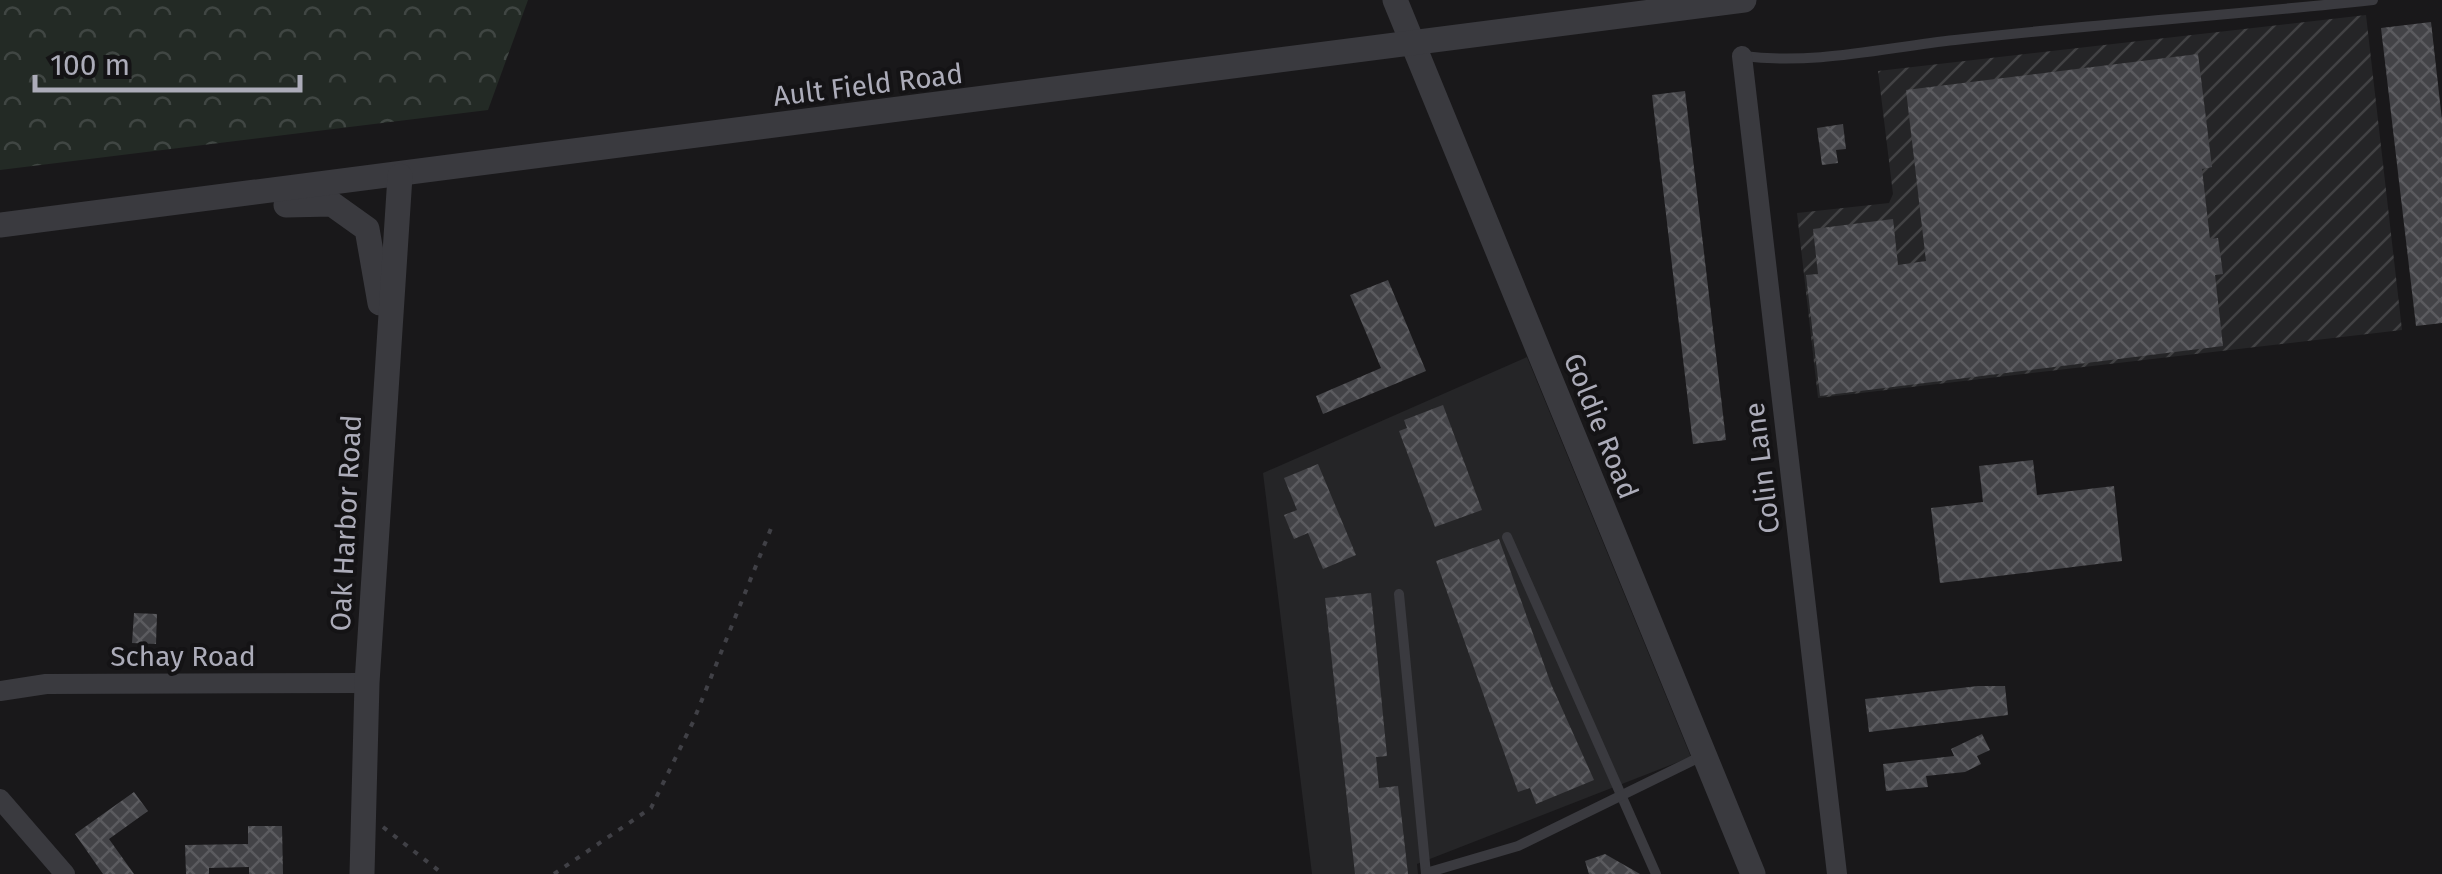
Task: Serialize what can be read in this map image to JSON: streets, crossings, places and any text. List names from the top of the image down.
{
  "streets": {
    "street": [
      "Ault Field Road",
      "Goldie Road",
      "Colin Lane",
      "Oak Harbor Road",
      "Schay Road"
    ]
  },
  "crossings": [
    ["Ault Field Road", "Goldie Road"],
    ["Ault Field Road", "Oak Harbor Road"],
    ["Oak Harbor Road", "Schay Road"]
  ],
  "scale_bar": "100 m"
}
